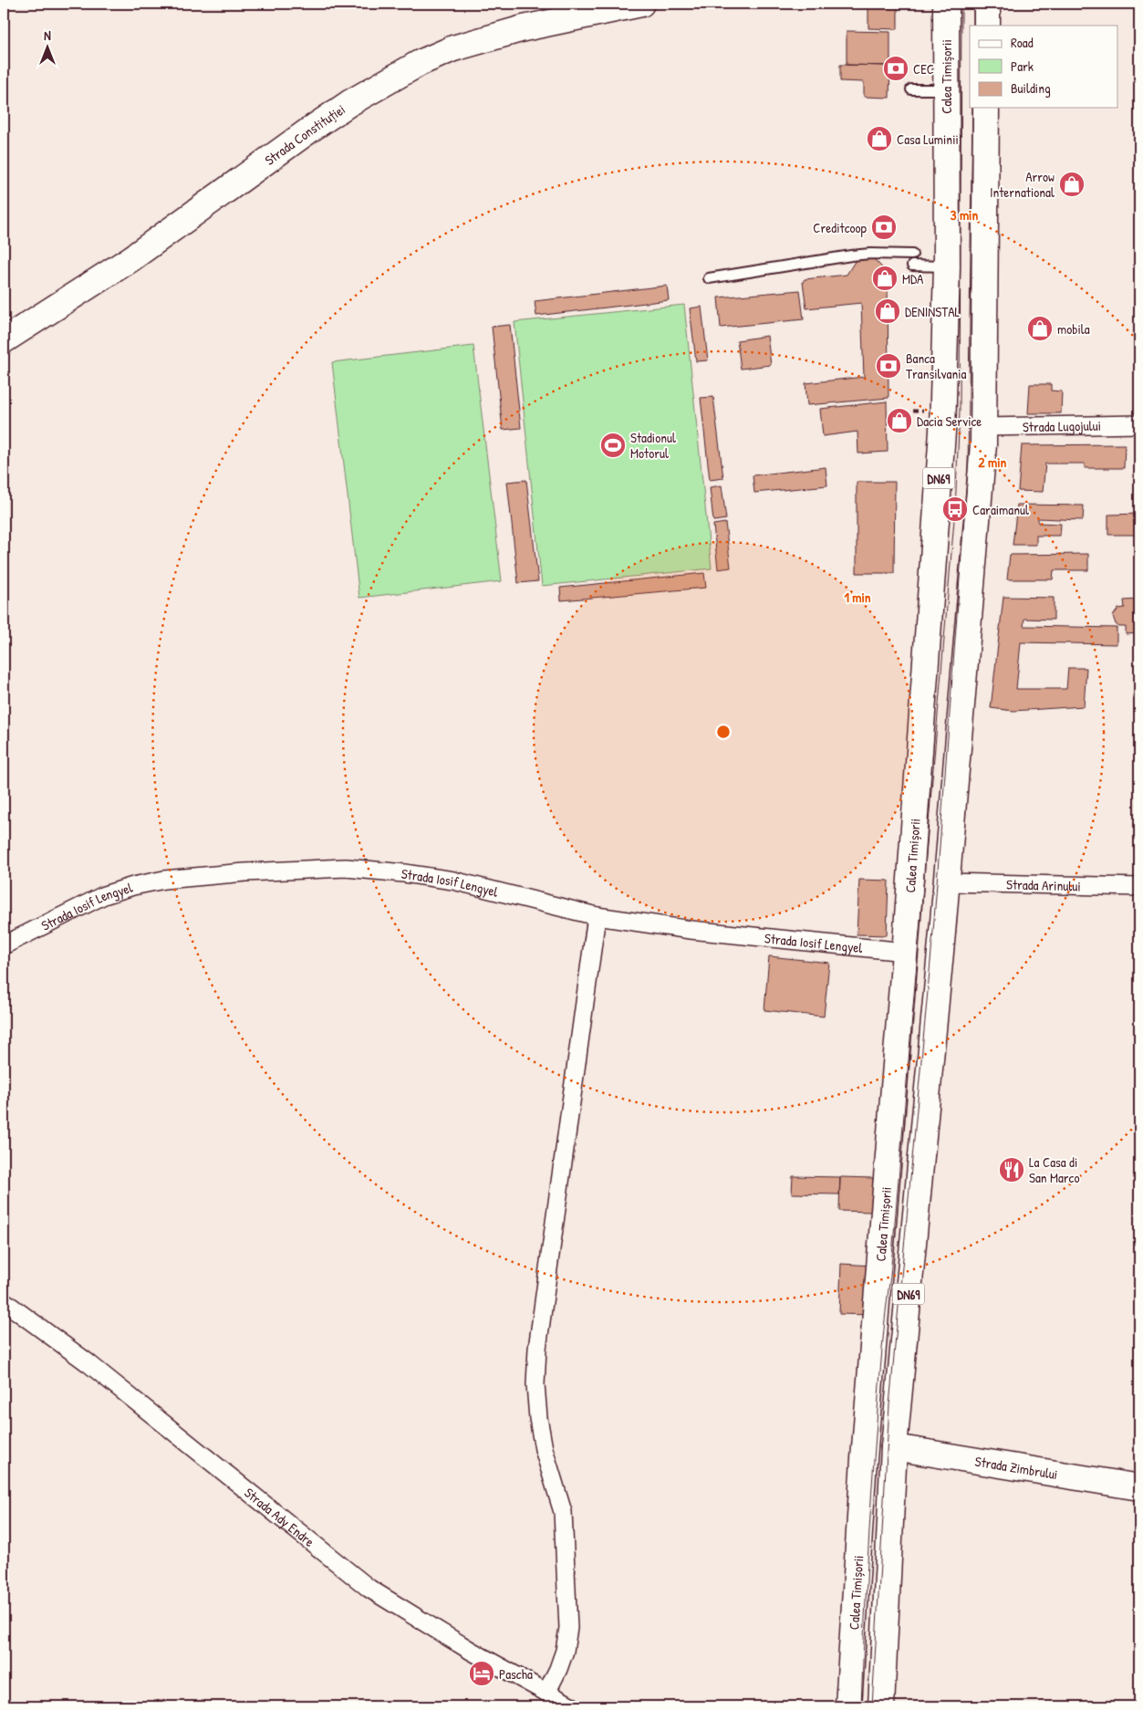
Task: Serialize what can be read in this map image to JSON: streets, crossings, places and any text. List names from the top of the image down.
{
  "streets": {
    "main road": [
      "Calea Timișorii",
      "Strada Constituției",
      "DN69",
      "Strada Zimbrului"
    ],
    "street": [
      "Strada Lugojului",
      "Strada Iosif Lengyel",
      "Strada Arinului",
      "Strada Ady Endre"
    ]
  },
  "crossings": [
    ["Calea Timișorii", "Strada Iosif Lengyel"],
    ["Strada Lugojului", "DN69"],
    ["DN69", "Strada Arinului"],
    ["DN69", "Strada Zimbrului"]
  ],
  "places": {
    "bank": ["CEC", "Creditcoop", "Banca Transilvania"],
    "shop": [
      "Casa Luminii",
      "Arrow International",
      "MDA",
      "DENINSTAL",
      "mobila",
      "Dacia Service"
    ],
    "sports": ["Stadionul Motorul"],
    "bus stop": ["Caraimanul"],
    "restaurant": ["La Casa di San Marco"],
    "hotel": ["Pascha"]
  },
  "legend": ["Road", "Park", "Building"],
  "north": "top",
  "rings": ["3 min", "2 min", "1 min"]
}
